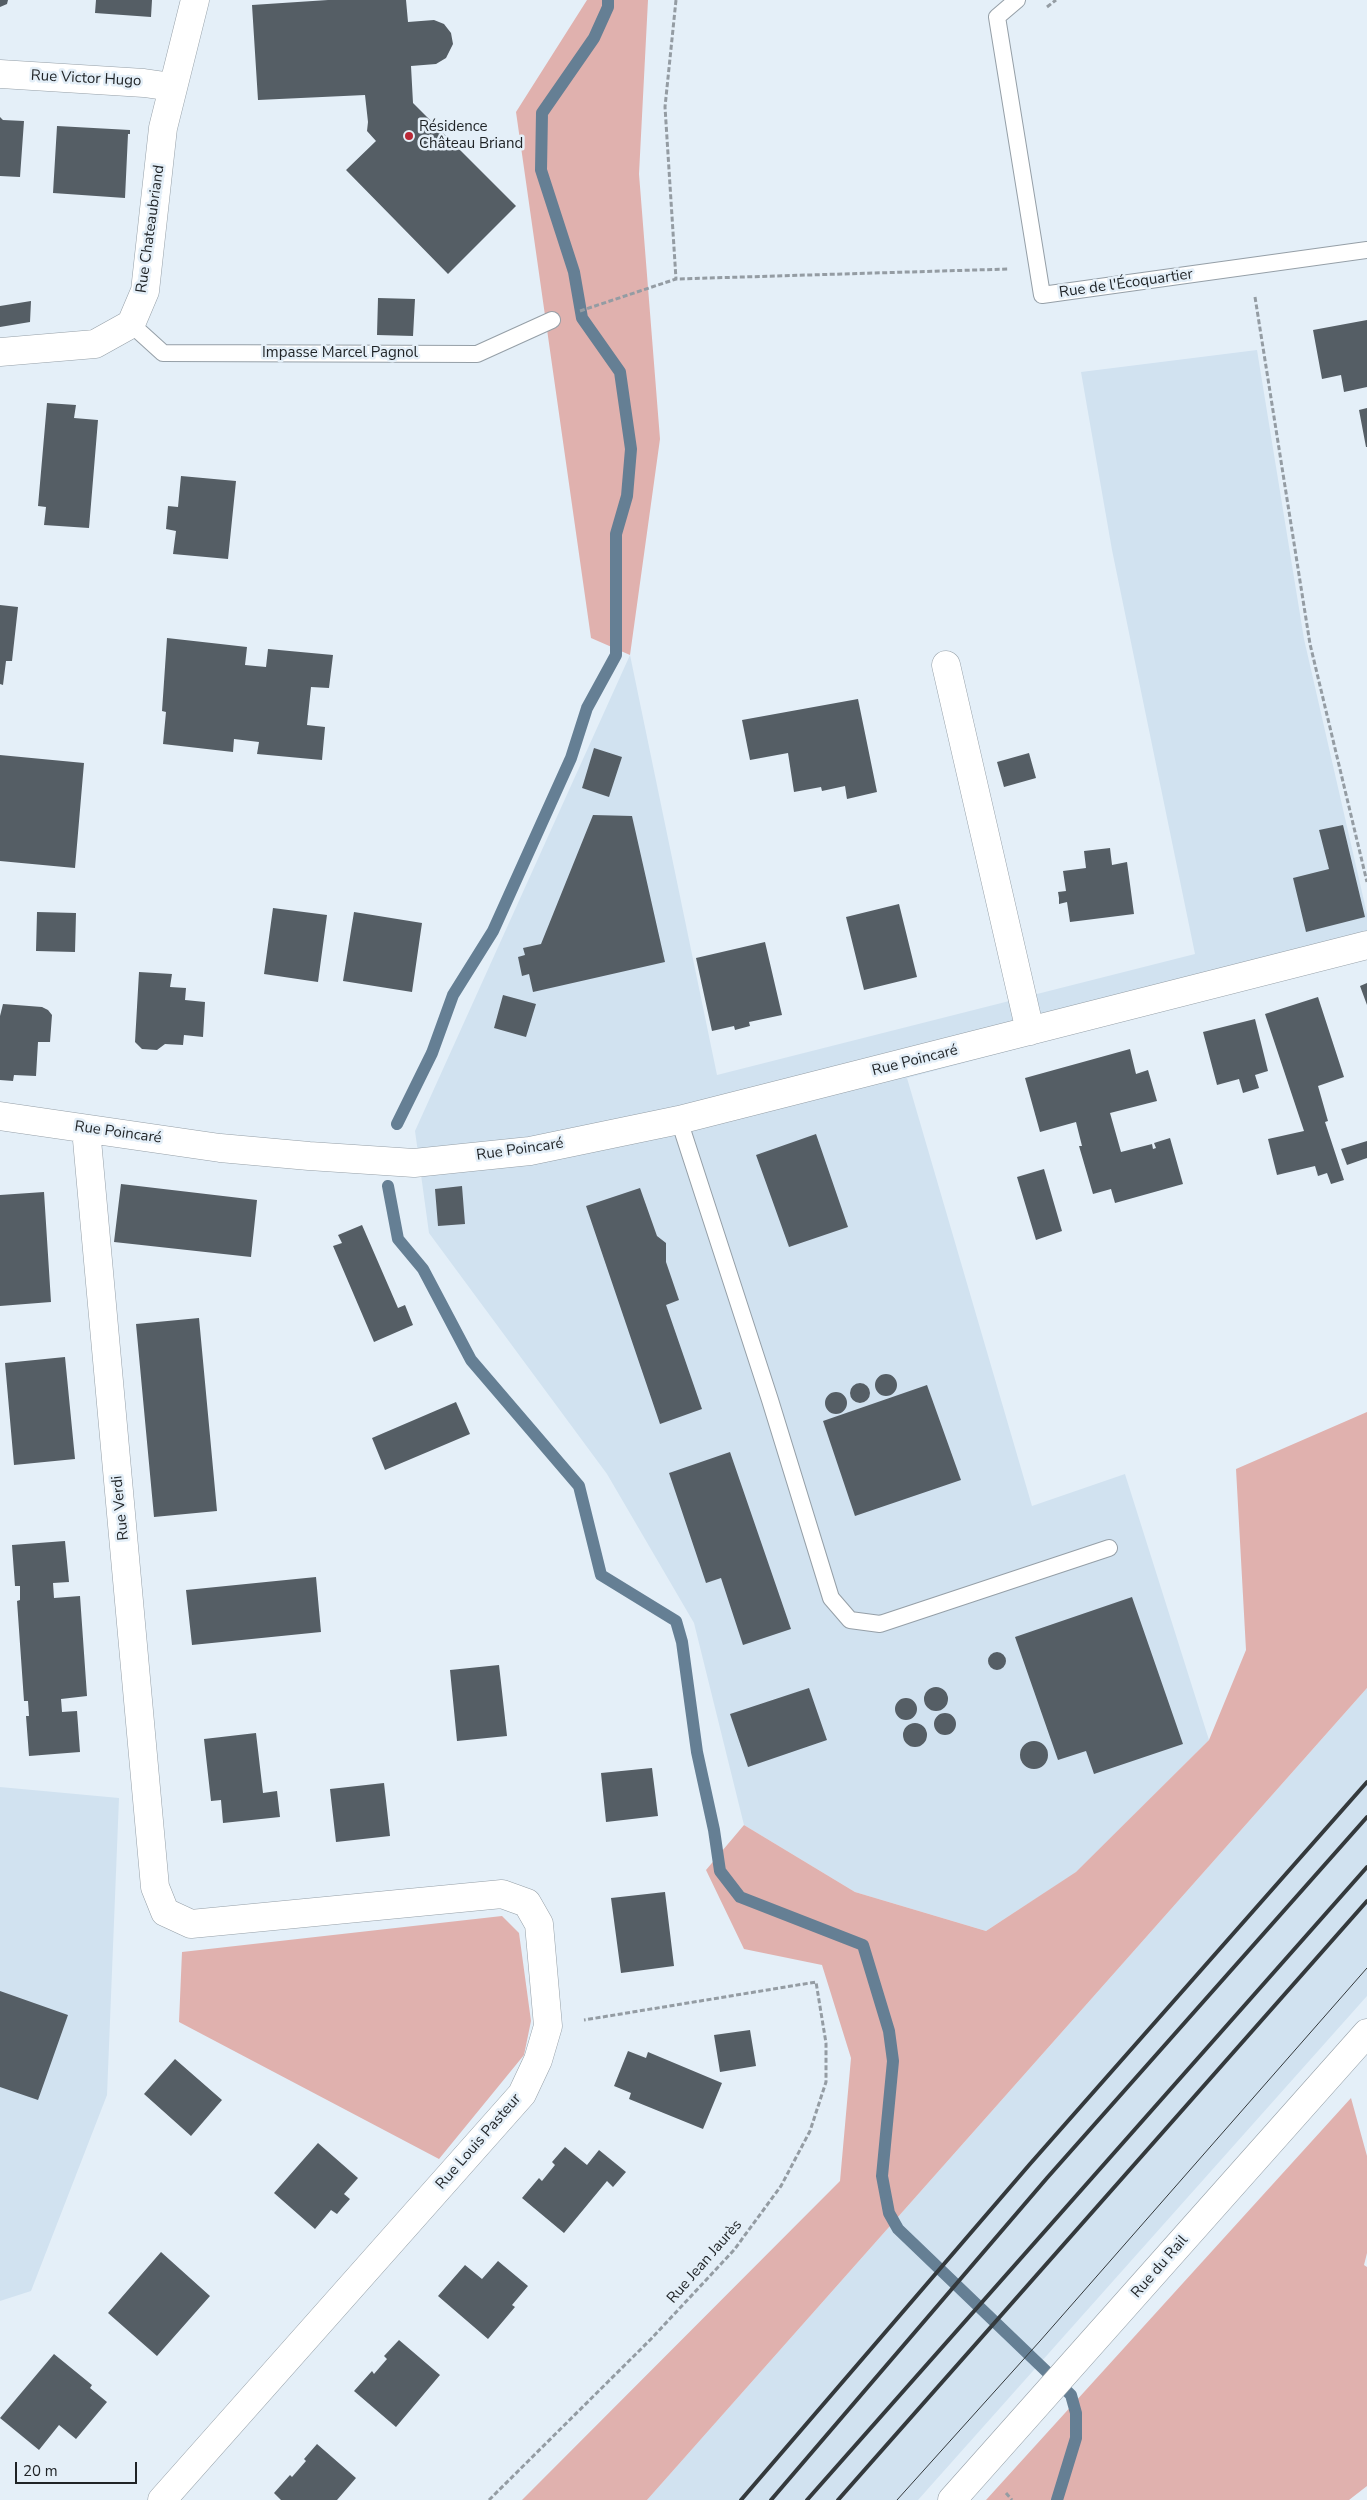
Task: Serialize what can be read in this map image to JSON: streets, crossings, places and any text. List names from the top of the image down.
{
  "streets": {
    "street": [
      "Rue Victor Hugo",
      "Rue Chateaubriand",
      "Rue Poincaré",
      "Rue Verdi",
      "Rue Louis Pasteur",
      "Rue du Rail"
    ],
    "lane": ["Rue de l'Écoquartier", "Impasse Marcel Pagnol"],
    "path": ["Rue Jean Jaurès"]
  },
  "crossings": [
    ["Rue Victor Hugo", "Rue Chateaubriand"],
    ["Rue Chateaubriand", "Impasse Marcel Pagnol"],
    ["Rue Poincaré", "Rue Verdi"],
    ["Rue Verdi", "Rue Louis Pasteur"],
    ["Rue Louis Pasteur", "Rue Jean Jaurès"]
  ],
  "places": ["Résidence Château Briand"],
  "scale_bar": "20 m"
}
